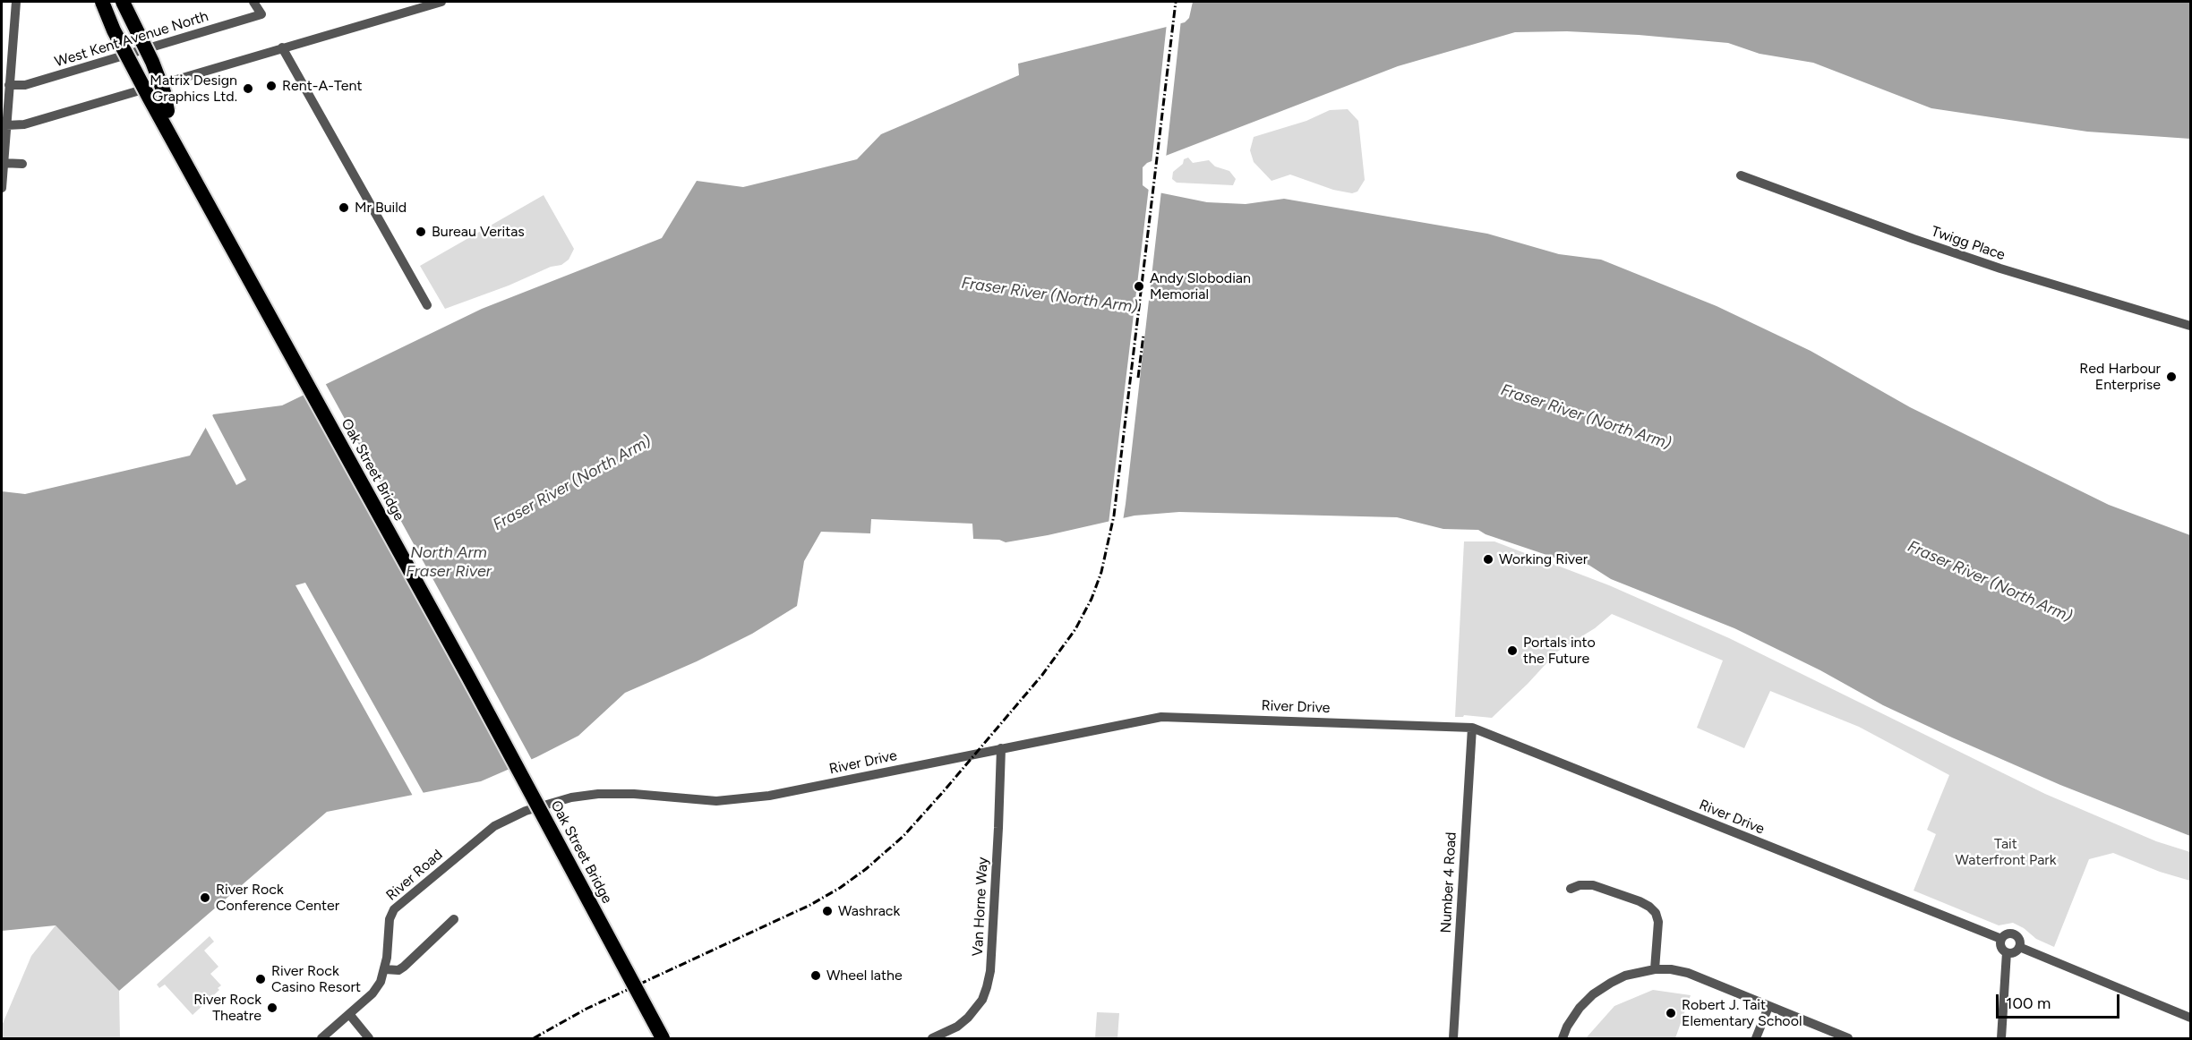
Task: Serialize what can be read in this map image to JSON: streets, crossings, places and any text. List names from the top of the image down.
{
  "streets": {
    "highway": ["Oak Street Bridge"],
    "street": [
      "West Kent Avenue North",
      "Twigg Place",
      "River Drive",
      "River Road",
      "Number 4 Road",
      "Van Horne Way"
    ]
  },
  "crossings": [
    ["River Drive", "River Road"],
    ["River Drive", "Number 4 Road"],
    ["River Drive", "Van Horne Way"]
  ],
  "water": ["Fraser River (North Arm)", "North Arm Fraser River"],
  "parks": ["Tait Waterfront Park"],
  "places": [
    "Rent-A-Tent",
    "Matrix Design Graphics Ltd.",
    "Mr Build",
    "Bureau Veritas",
    "Andy Slobodian Memorial",
    "Red Harbour Enterprise",
    "Working River",
    "Portals into the Future",
    "River Rock Conference Center",
    "Washrack",
    "Wheel lathe",
    "River Rock Casino Resort",
    "River Rock Theatre",
    "Robert J. Tait Elementary School"
  ],
  "scale_bar": "100 m"
}
